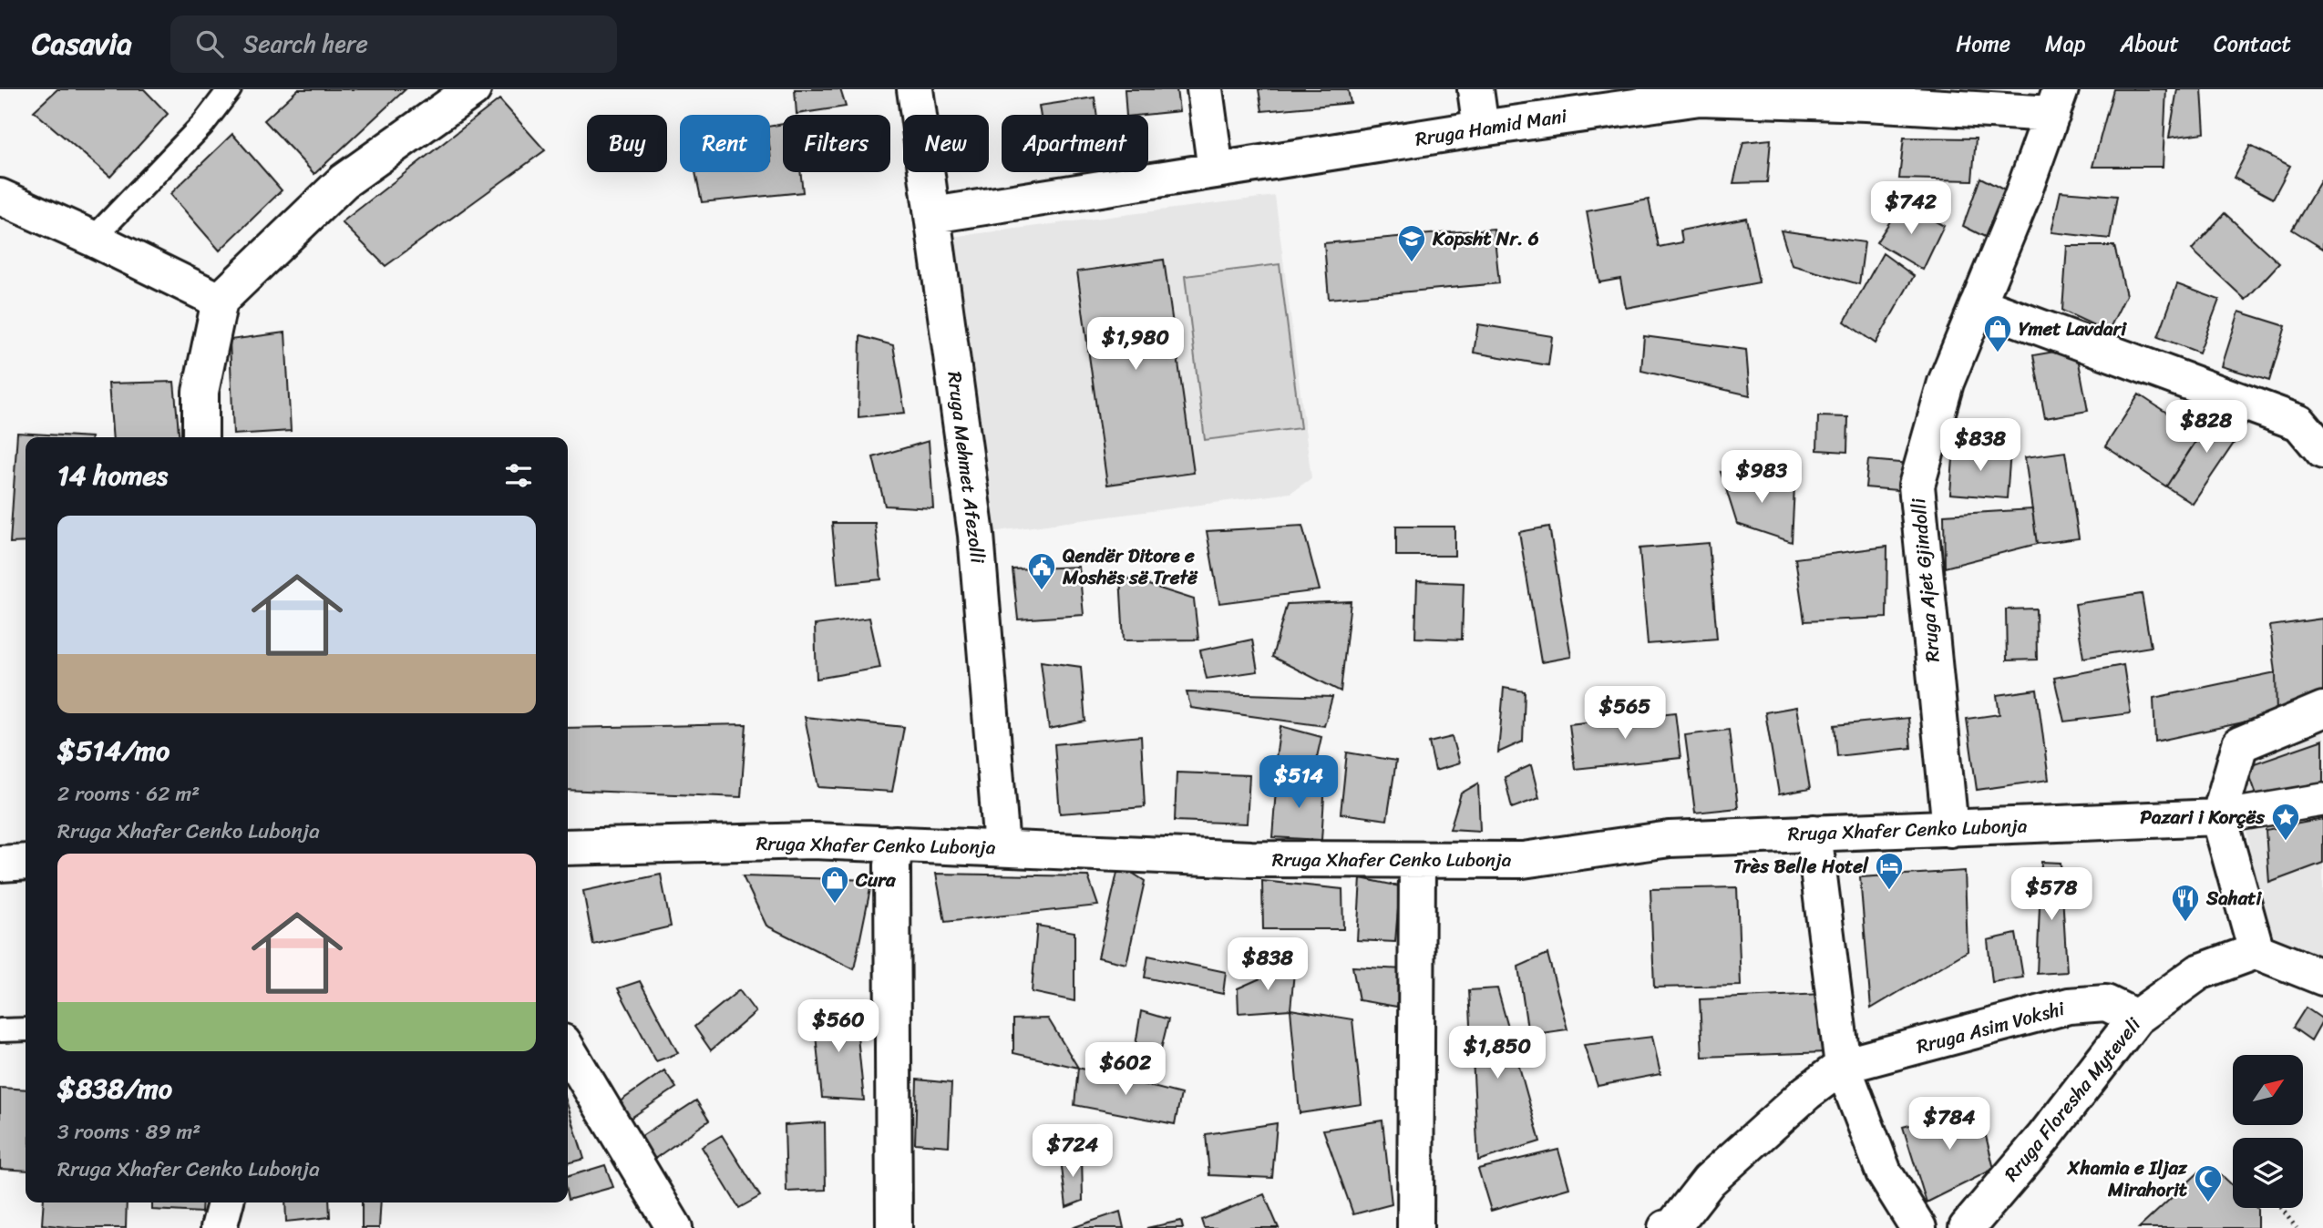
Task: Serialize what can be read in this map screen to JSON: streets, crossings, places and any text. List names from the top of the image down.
{
  "streets": {
    "street": [
      "Rruga Hamid Mani",
      "Rruga Mehmet Afezolli",
      "Rruga Ajet Gjindolli",
      "Rruga Xhafer Cenko Lubonja",
      "Rruga Asim Vokshi",
      "Rruga Floresha Myteveli"
    ]
  },
  "crossings": [
    ["Rruga Hamid Mani", "Rruga Mehmet Afezolli"],
    ["Rruga Hamid Mani", "Rruga Ajet Gjindolli"],
    ["Rruga Mehmet Afezolli", "Rruga Xhafer Cenko Lubonja"],
    ["Rruga Ajet Gjindolli", "Rruga Xhafer Cenko Lubonja"],
    ["Rruga Asim Vokshi", "Rruga Floresha Myteveli"]
  ],
  "places": {
    "school or university": ["Kopsht Nr. 6"],
    "shop": ["Ymet Lavdari", "Cura"],
    "public building": ["Qendër Ditore e Moshës së Tretë"],
    "place": ["Pazari i Korçës"],
    "hotel": ["Très Belle Hotel"],
    "restaurant": ["Sahati"],
    "mosque": ["Xhamia e Iljaz Mirahorit"]
  },
  "north": "top right",
  "page": {
    "header": "Casavia",
    "search": "Search here",
    "nav": [
      "Home",
      "Map",
      "About",
      "Contact"
    ],
    "chip": [
      "Buy",
      "Rent",
      "Filters",
      "New",
      "Apartment"
    ],
    "price": [
      "$742",
      "$1,980",
      "$828",
      "$838",
      "$983",
      "$565",
      "$514",
      "$578",
      "$838",
      "$560",
      "$1,850",
      "$602",
      "$784",
      "$724"
    ],
    "heading": "14 homes",
    "list": [
      {
        "name": "$514/mo",
        "note": "2 rooms · 62 m² · Rruga Xhafer Cenko Lubonja"
      },
      {
        "name": "$838/mo",
        "note": "3 rooms · 89 m² · Rruga Xhafer Cenko Lubonja"
      }
    ]
  }
}
